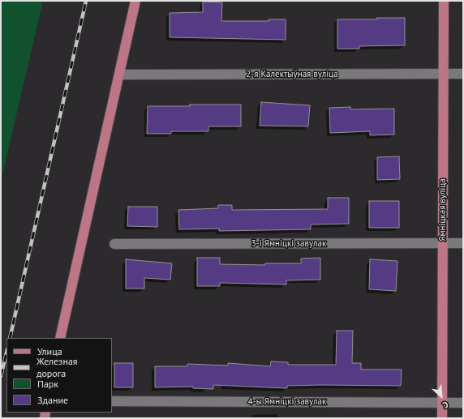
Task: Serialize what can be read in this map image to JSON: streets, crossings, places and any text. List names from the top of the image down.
{
  "streets": {
    "main road": ["Ямніцкая вуліца"],
    "street": ["2-я Калектыўная вуліца", "3-і Ямніцкі завулак", "4-ы Ямніцкі завулак"]
  },
  "crossings": [
    ["2-я Калектыўная вуліца", "Ямніцкая вуліца"],
    ["Ямніцкая вуліца", "3-і Ямніцкі завулак"],
    ["Ямніцкая вуліца", "4-ы Ямніцкі завулак"]
  ],
  "legend": [
    "Улица",
    "Железная дорога",
    "Парк",
    "Здание"
  ],
  "north": "bottom right"
}
